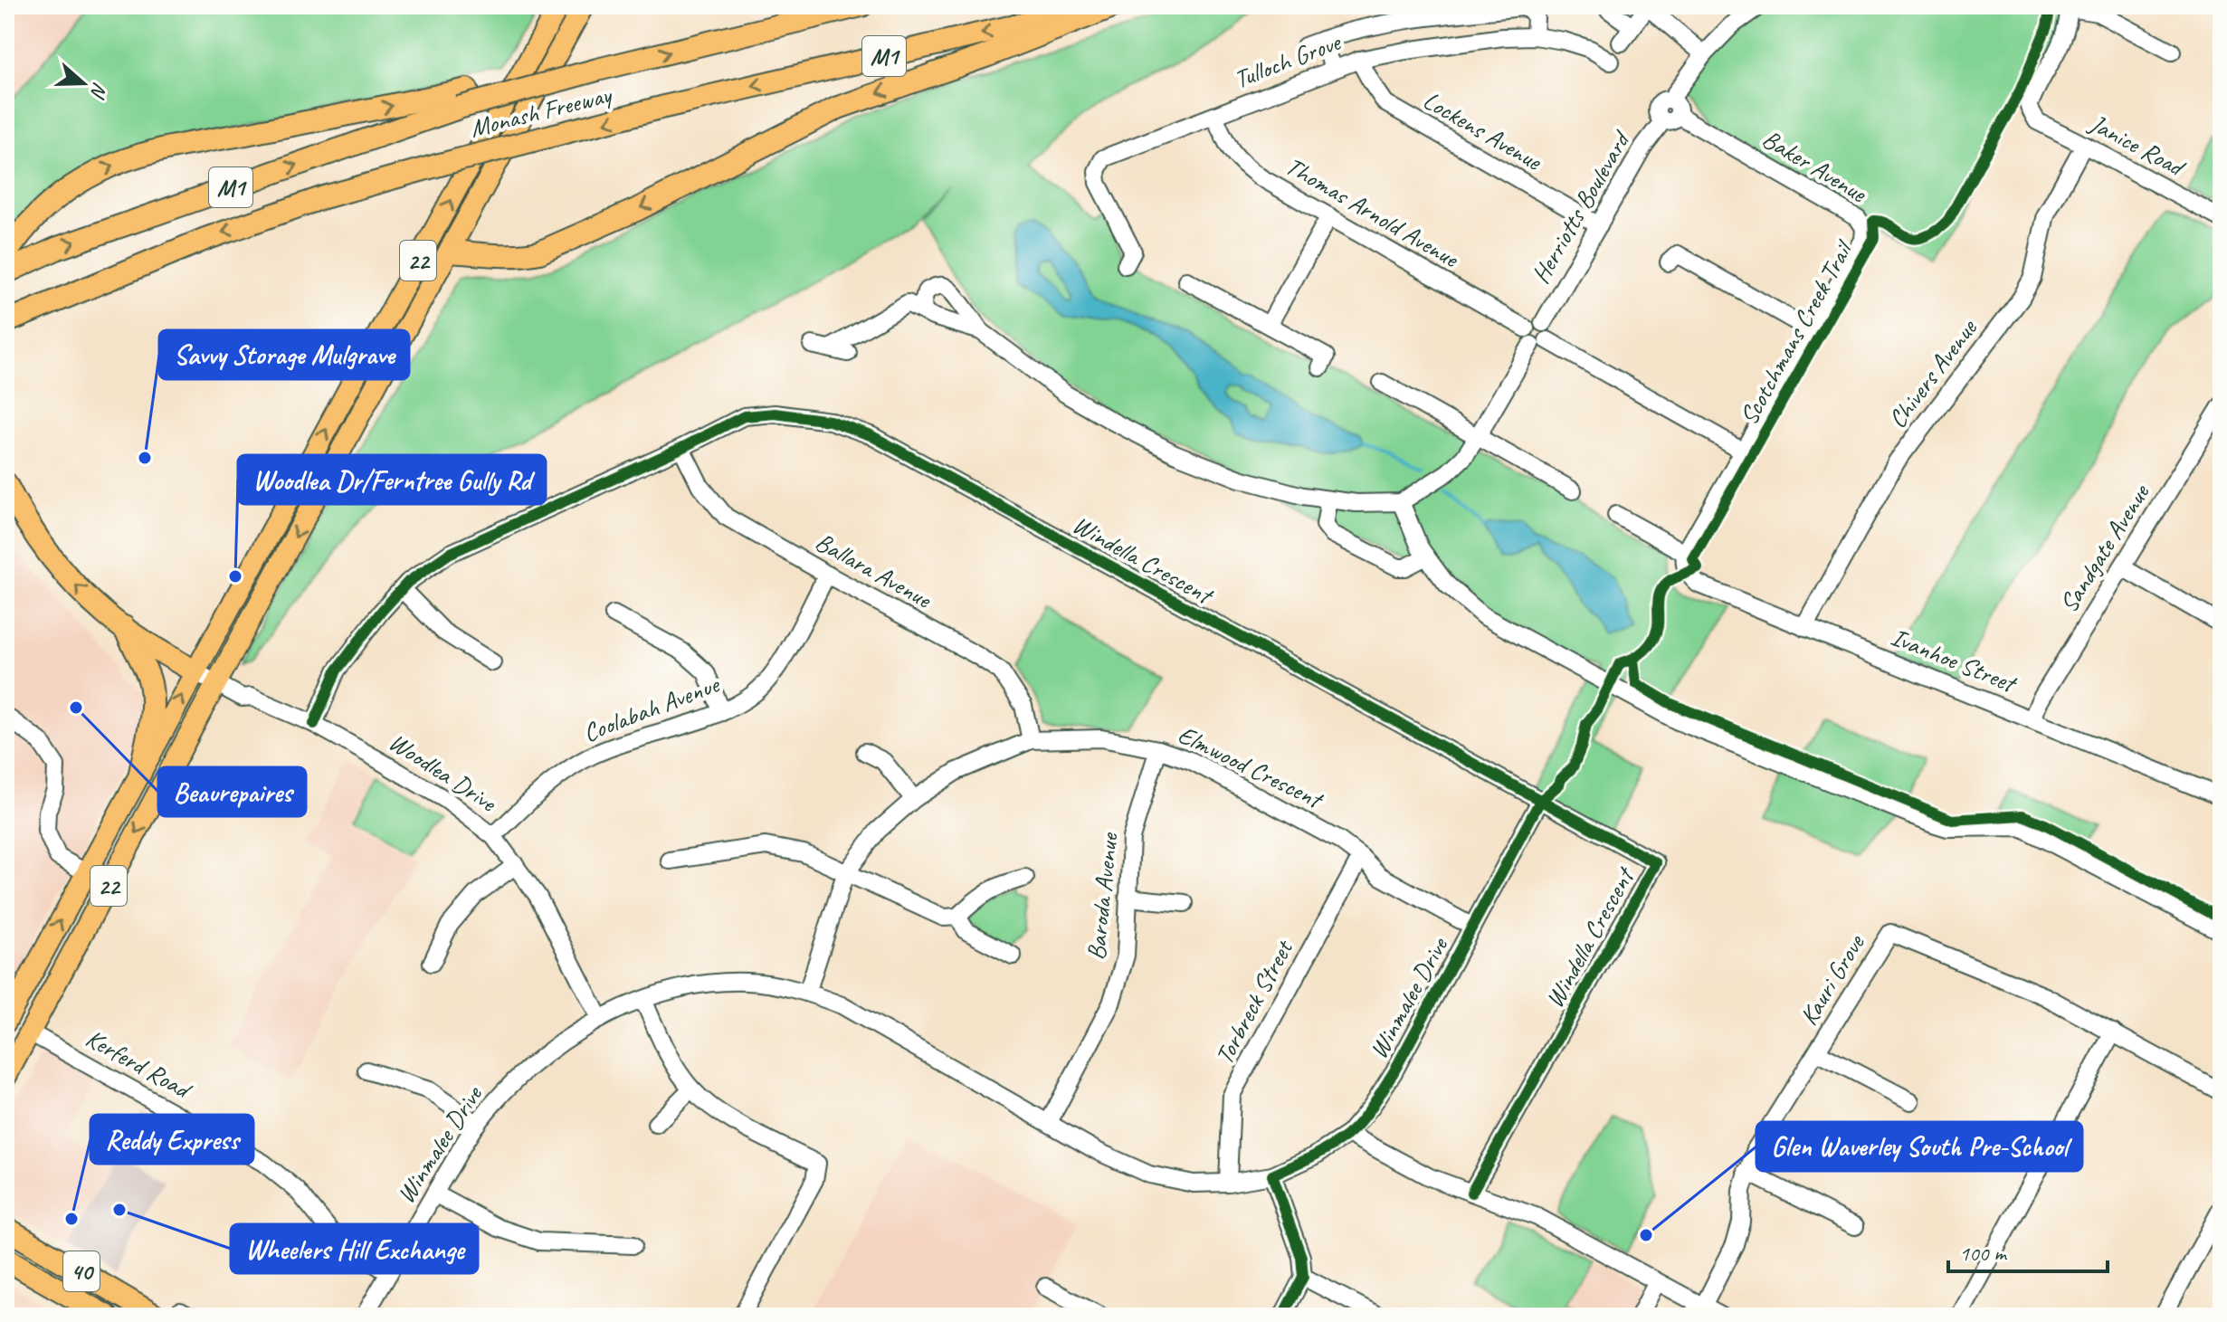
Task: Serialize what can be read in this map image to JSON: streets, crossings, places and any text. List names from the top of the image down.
{
  "streets": {
    "highway": ["M1", "Monash Freeway", "40"],
    "main road": ["22"],
    "street": [
      "Tulloch Grove",
      "Lockens Avenue",
      "Janice Road",
      "Baker Avenue",
      "Herriotts Boulevard",
      "Thomas Arnold Avenue",
      "Chivers Avenue",
      "Sandgate Avenue",
      "Windella Crescent",
      "Ballara Avenue",
      "Ivanhoe Street",
      "Coolabah Avenue",
      "Elmwood Crescent",
      "Woodlea Drive",
      "Baroda Avenue",
      "Kauri Grove",
      "Winmalee Drive",
      "Torbreck Street",
      "Kerferd Road"
    ],
    "cycle path": ["Scotchmans Creek Trail"]
  },
  "crossings": [
    ["Tulloch Grove", "Lockens Avenue"],
    ["Tulloch Grove", "Thomas Arnold Avenue"],
    ["Lockens Avenue", "Herriotts Boulevard"],
    ["Janice Road", "Chivers Avenue"],
    ["Baker Avenue", "Herriotts Boulevard"],
    ["Baker Avenue", "Thomas Arnold Avenue"],
    ["Baker Avenue", "Ivanhoe Street"],
    ["Herriotts Boulevard", "Thomas Arnold Avenue"],
    ["22", "Woodlea Drive"],
    ["22", "Kerferd Road"],
    ["Chivers Avenue", "Ivanhoe Street"],
    ["Sandgate Avenue", "Ivanhoe Street"],
    ["Windella Crescent", "Ballara Avenue"],
    ["Windella Crescent", "Woodlea Drive"],
    ["Windella Crescent", "Winmalee Drive"],
    ["Ballara Avenue", "Coolabah Avenue"],
    ["Ballara Avenue", "Elmwood Crescent"],
    ["Coolabah Avenue", "Woodlea Drive"],
    ["Elmwood Crescent", "Baroda Avenue"],
    ["Elmwood Crescent", "Winmalee Drive"],
    ["Elmwood Crescent", "Torbreck Street"],
    ["Woodlea Drive", "Winmalee Drive"],
    ["Baroda Avenue", "Winmalee Drive"],
    ["Winmalee Drive", "Torbreck Street"],
    ["Winmalee Drive", "Kerferd Road"]
  ],
  "places": [
    "Savvy Storage Mulgrave",
    "Woodlea Dr/Ferntree Gully Rd",
    "Beaurepaires",
    "Wheelers Hill Exchange",
    "Reddy Express",
    "Glen Waverley South Pre-School"
  ],
  "scale_bar": "100 m",
  "north": "right"
}
